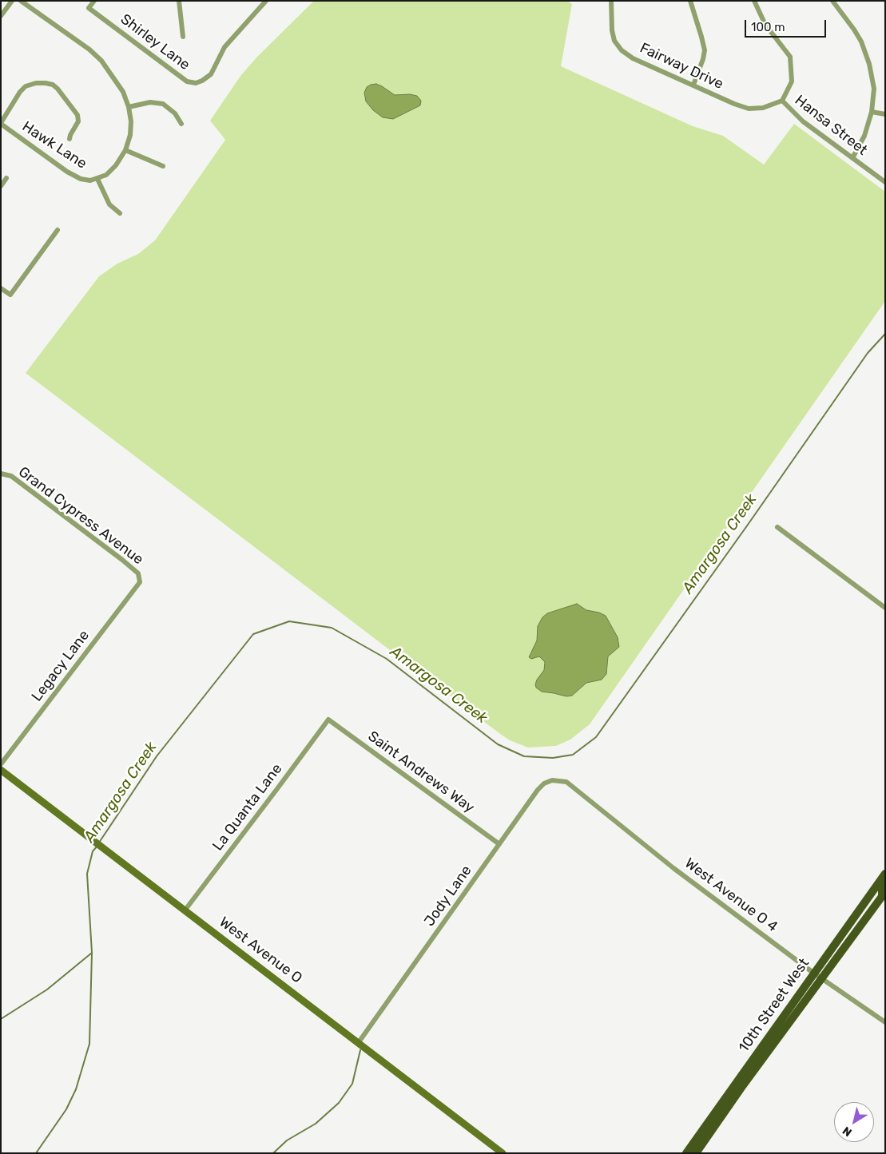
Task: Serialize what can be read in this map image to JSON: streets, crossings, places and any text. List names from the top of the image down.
{
  "streets": {
    "main road": ["West Avenue O", "10th Street West"],
    "street": [
      "Shirley Lane",
      "Fairway Drive",
      "Hansa Street",
      "Hawk Lane",
      "Grand Cypress Avenue",
      "Legacy Lane",
      "Saint Andrews Way",
      "La Quanta Lane",
      "West Avenue O 4",
      "Jody Lane"
    ]
  },
  "crossings": [
    ["Fairway Drive", "Hansa Street"],
    ["Grand Cypress Avenue", "Legacy Lane"],
    ["Saint Andrews Way", "La Quanta Lane"],
    ["Saint Andrews Way", "Jody Lane"],
    ["La Quanta Lane", "West Avenue O"],
    ["West Avenue O 4", "Jody Lane"],
    ["West Avenue O 4", "10th Street West"],
    ["Jody Lane", "West Avenue O"]
  ],
  "water": ["Amargosa Creek"],
  "scale_bar": "100 m",
  "north": "bottom left"
}
